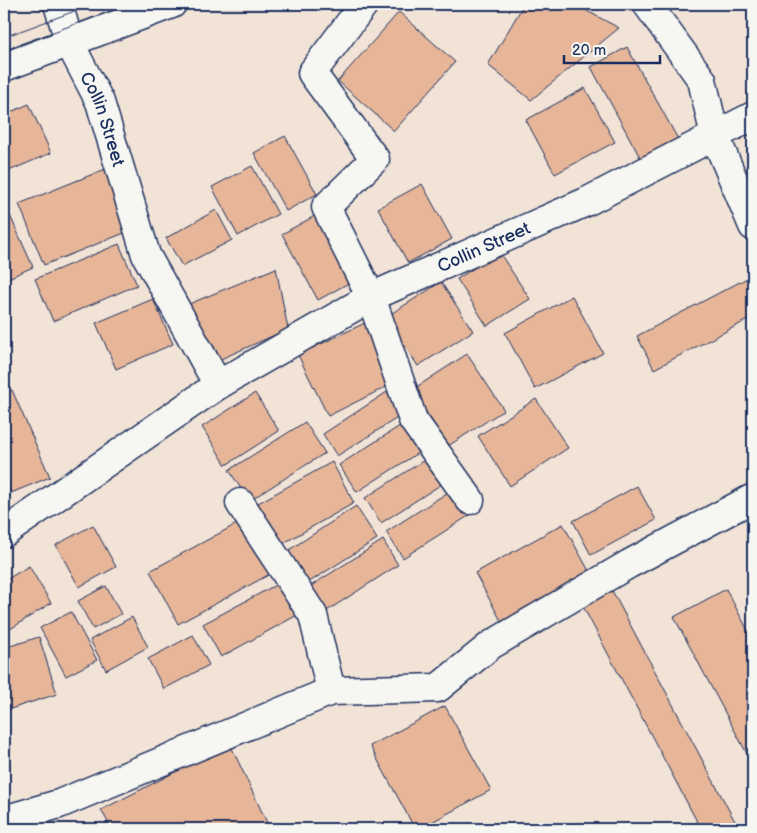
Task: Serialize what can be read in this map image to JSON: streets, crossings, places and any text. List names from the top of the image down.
{
  "streets": {
    "street": ["Collin Street"]
  },
  "scale_bar": "20 m"
}
